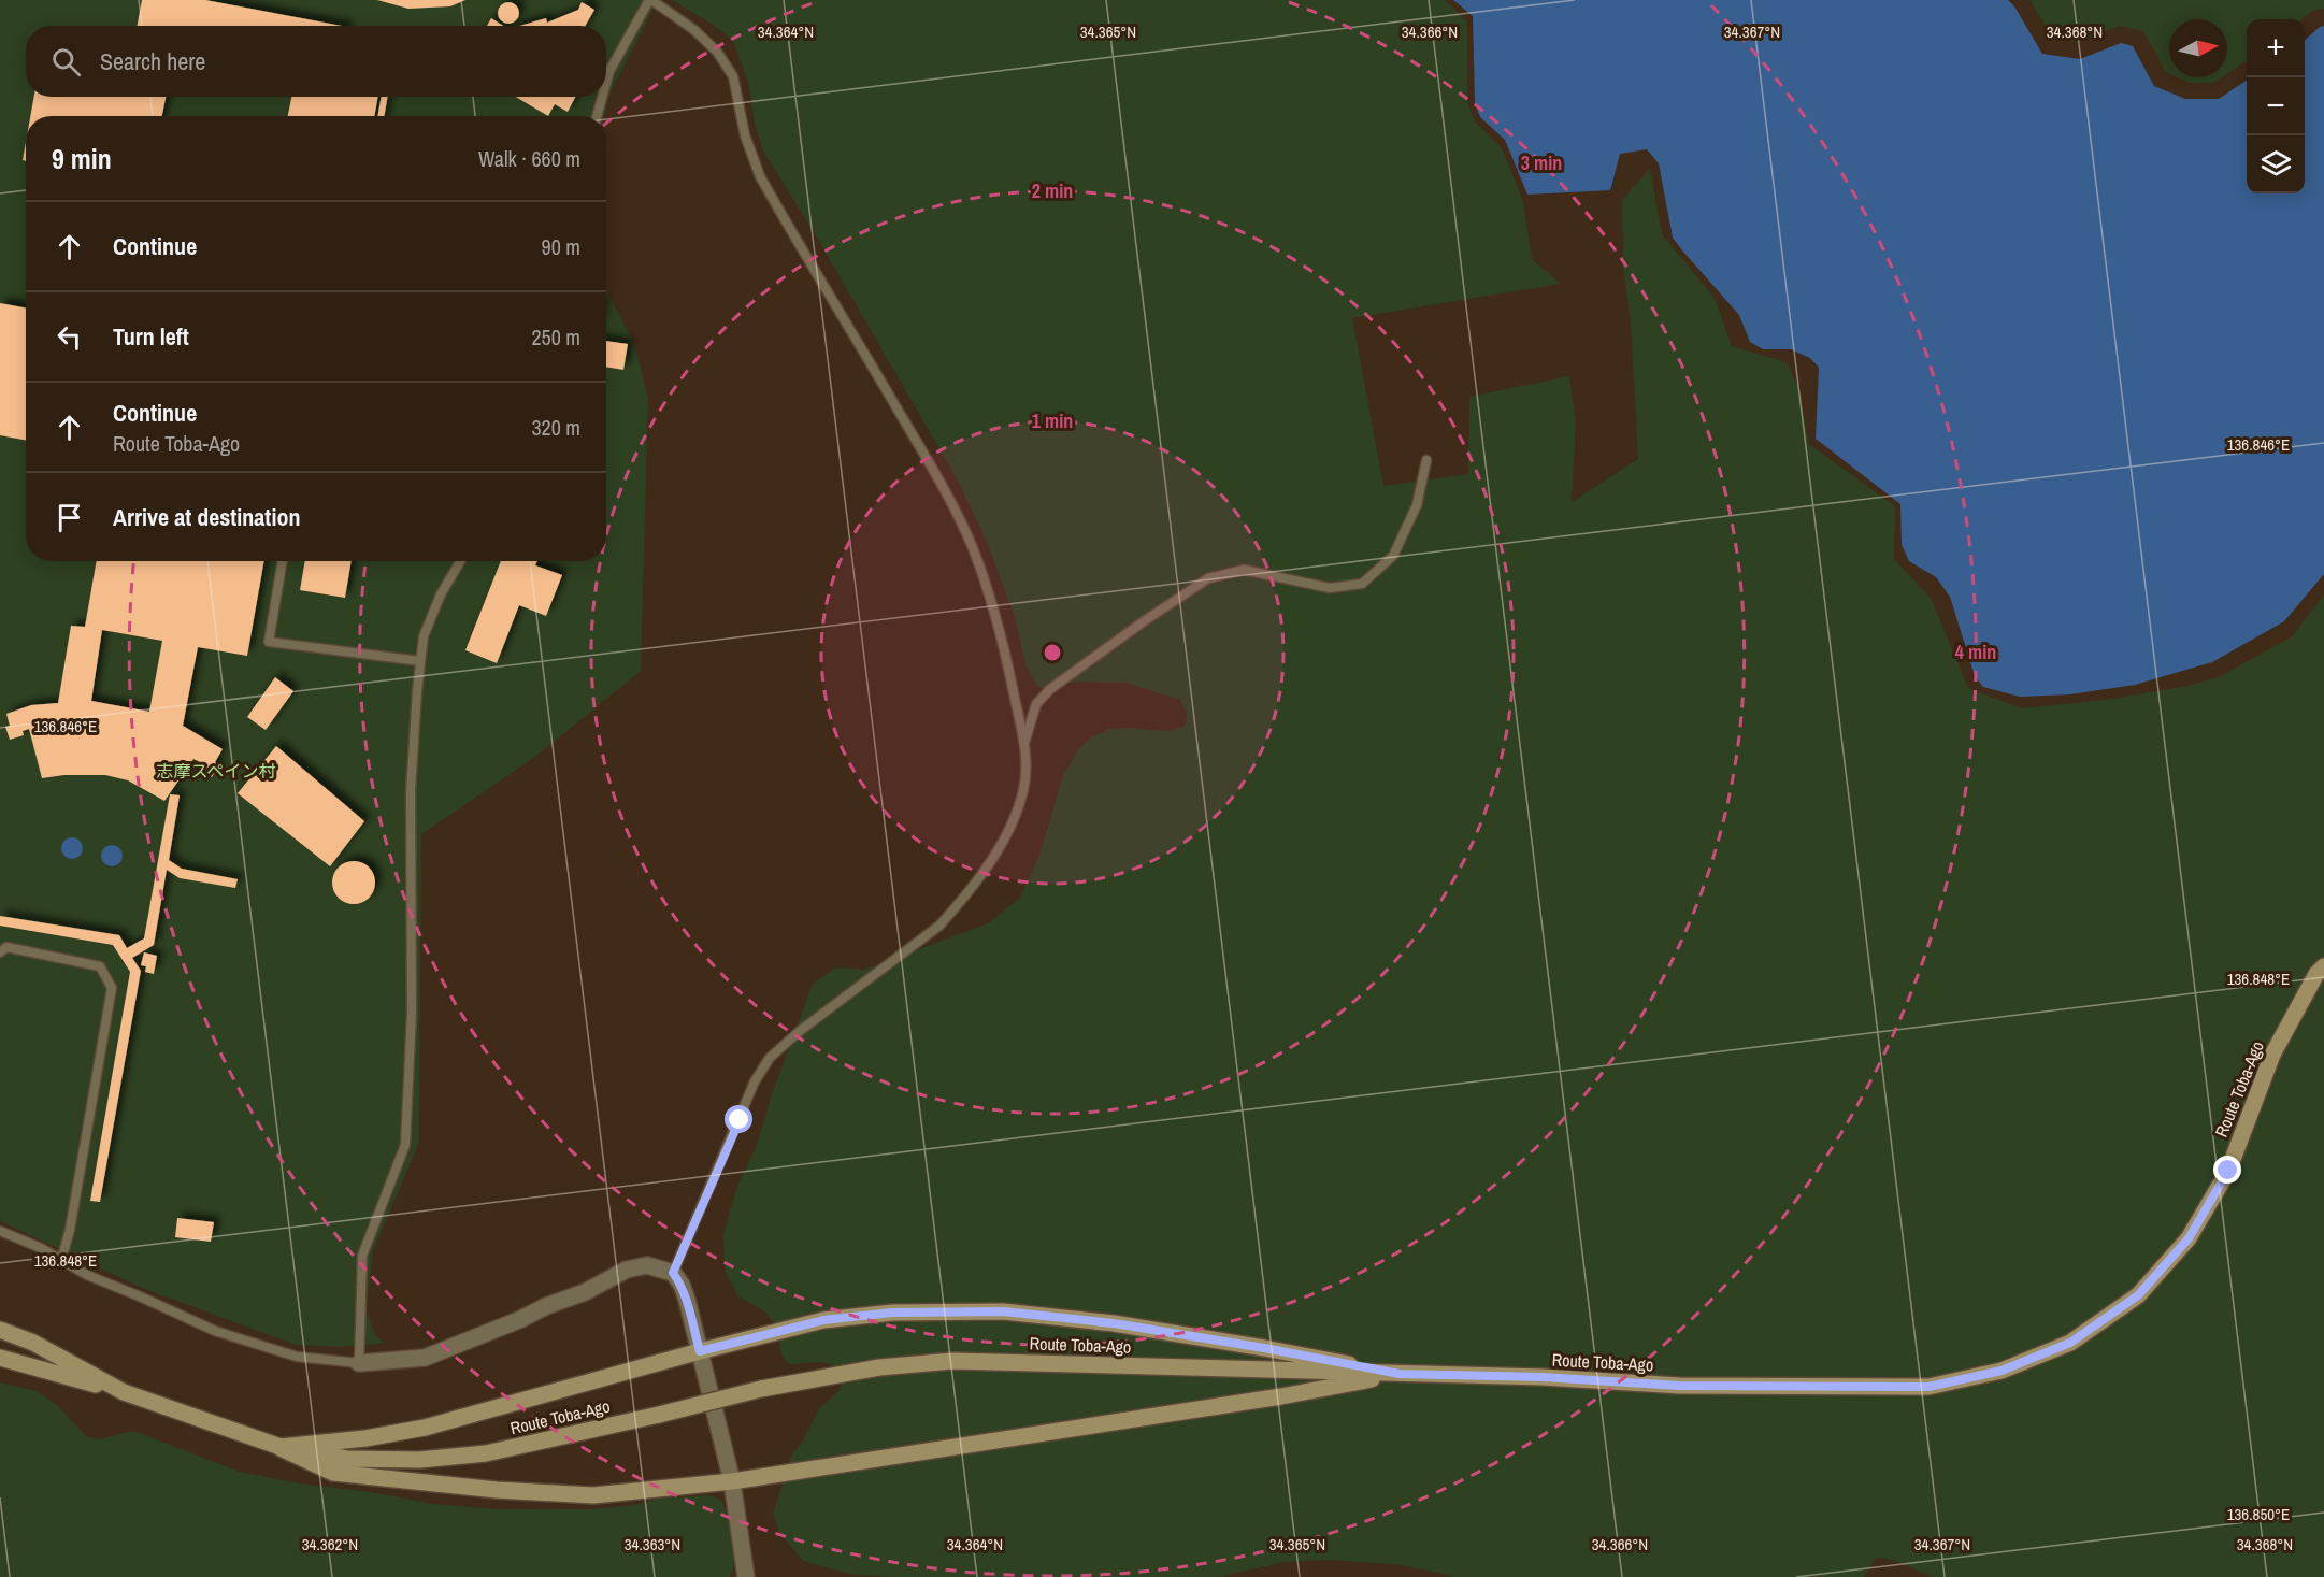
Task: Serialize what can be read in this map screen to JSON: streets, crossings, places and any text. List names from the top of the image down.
{
  "streets": {
    "main road": ["Route Toba-Ago"]
  },
  "parks": ["志摩スペイン村"],
  "north": "right",
  "page": {
    "map_buttons": ["+", "−"],
    "search": "Search here",
    "heading": ["9 min", "Walk · 660 m"],
    "list": [
      ["Continue", "90 m"],
      ["Turn left", "250 m"],
      ["Continue", "Route Toba-Ago", "320 m"],
      "Arrive at destination"
    ]
  },
  "coordinates": [
    "34.364°N",
    "34.365°N",
    "34.366°N",
    "34.367°N",
    "34.368°N",
    "136.846°E",
    "136.848°E",
    "136.850°E",
    "34.362°N",
    "34.363°N"
  ],
  "rings": [
    "3 min",
    "2 min",
    "1 min",
    "4 min"
  ]
}
